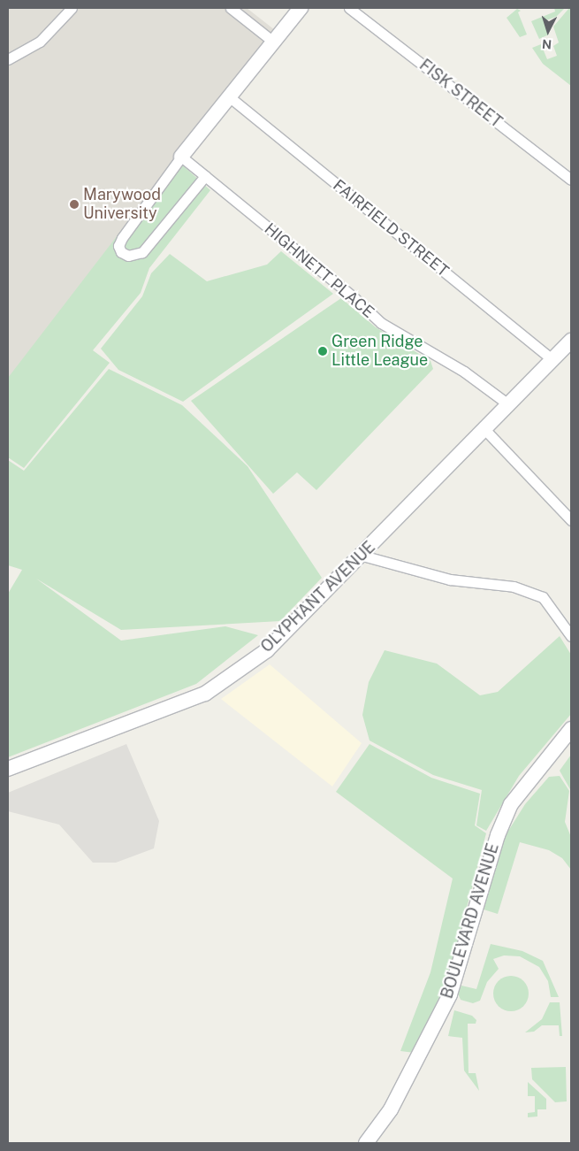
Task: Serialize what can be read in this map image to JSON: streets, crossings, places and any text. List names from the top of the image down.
{
  "streets": {
    "street": [
      "FISK STREET",
      "FAIRFIELD STREET",
      "HIGHNETT PLACE",
      "OLYPHANT AVENUE",
      "BOULEVARD AVENUE"
    ]
  },
  "crossings": [
    ["FAIRFIELD STREET", "OLYPHANT AVENUE"],
    ["HIGHNETT PLACE", "OLYPHANT AVENUE"]
  ],
  "places": ["Marywood University", "Green Ridge Little League"],
  "north": "bottom"
}
